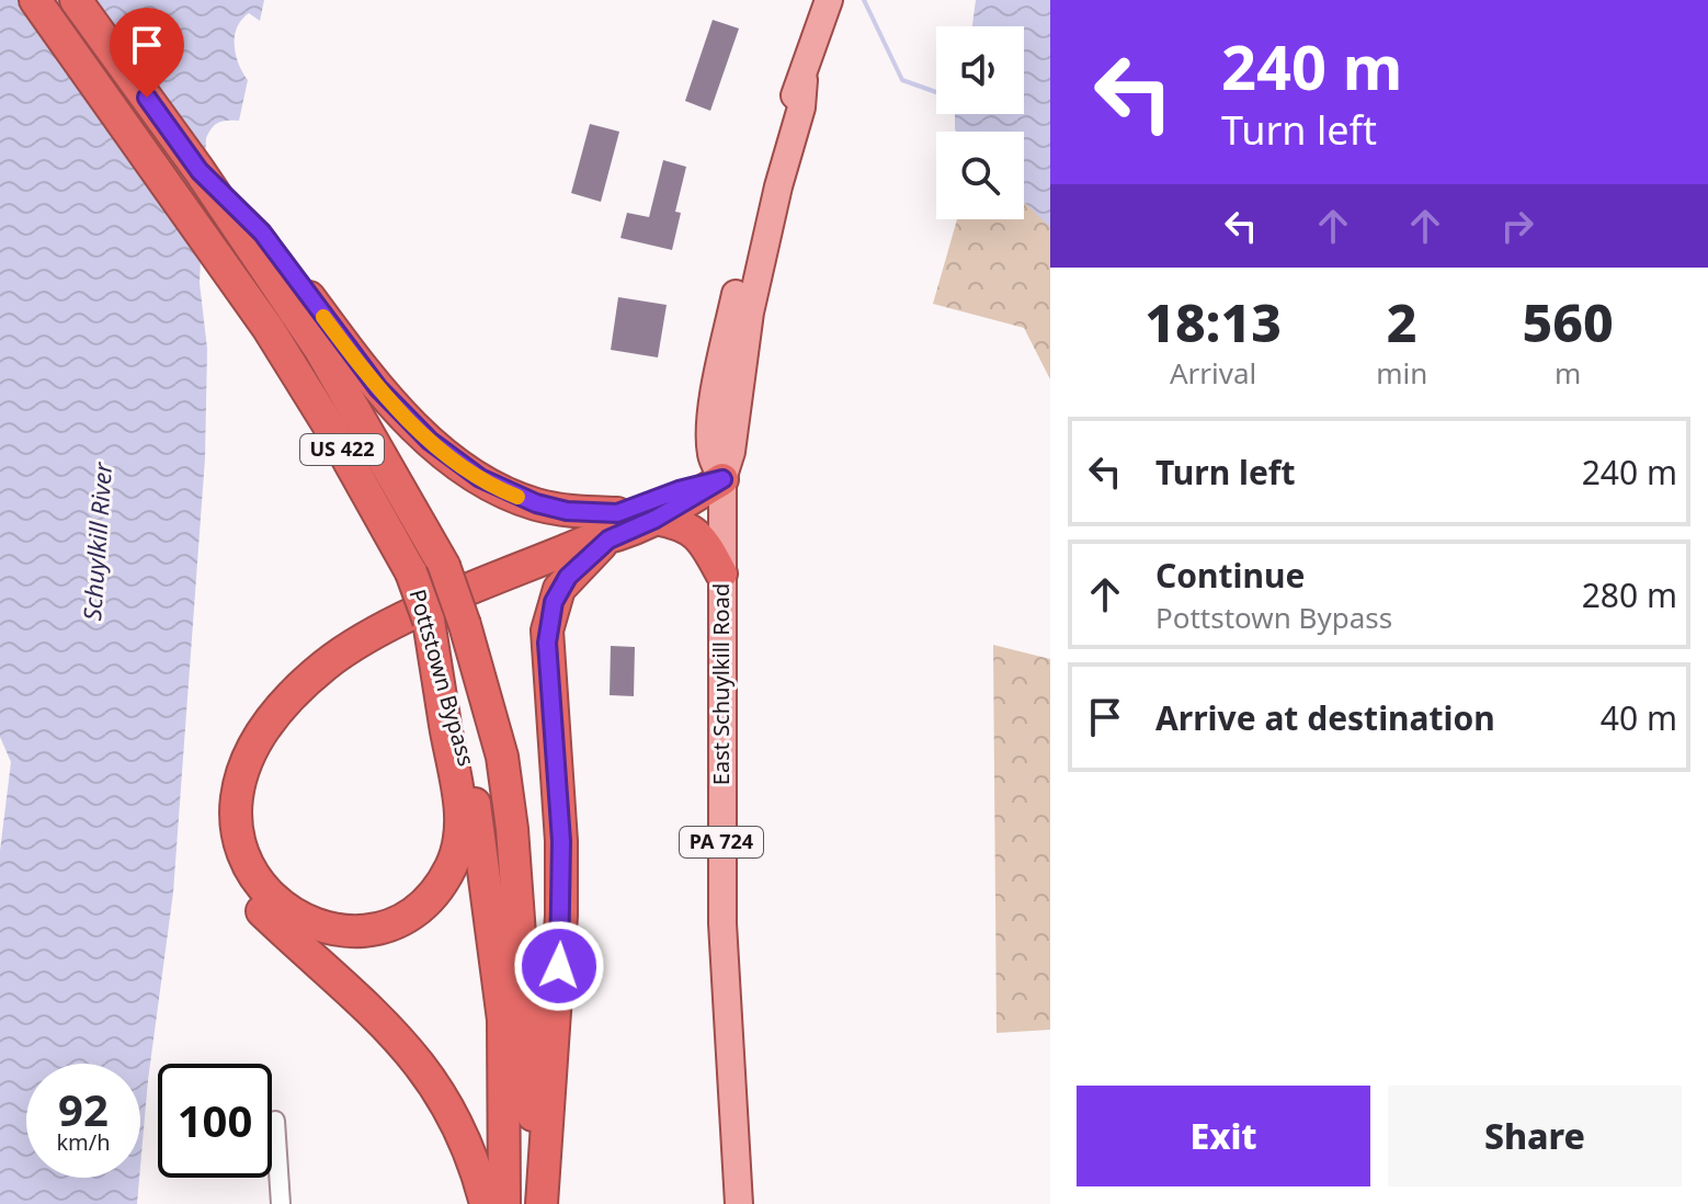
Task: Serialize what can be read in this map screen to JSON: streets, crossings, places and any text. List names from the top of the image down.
{
  "streets": {
    "highway": ["US 422", "Pottstown Bypass"],
    "main road": ["East Schuylkill Road", "PA 724"]
  },
  "crossings": [
    ["US 422", "Pottstown Bypass"]
  ],
  "water": ["Schuylkill River"],
  "page": {
    "turn": ["240 m", "Turn left"],
    "eta": [
      "18:13",
      "Arrival",
      "2",
      "min",
      "560",
      "m"
    ],
    "list": [
      {
        "name": "Turn left",
        "value": "240 m"
      },
      {
        "name": "Continue",
        "note": "Pottstown Bypass",
        "value": "280 m"
      },
      {
        "name": "Arrive at destination",
        "value": "40 m"
      }
    ],
    "speed": "92 km/h",
    "limit": "100",
    "buttons": ["Exit", "Share"]
  }
}
